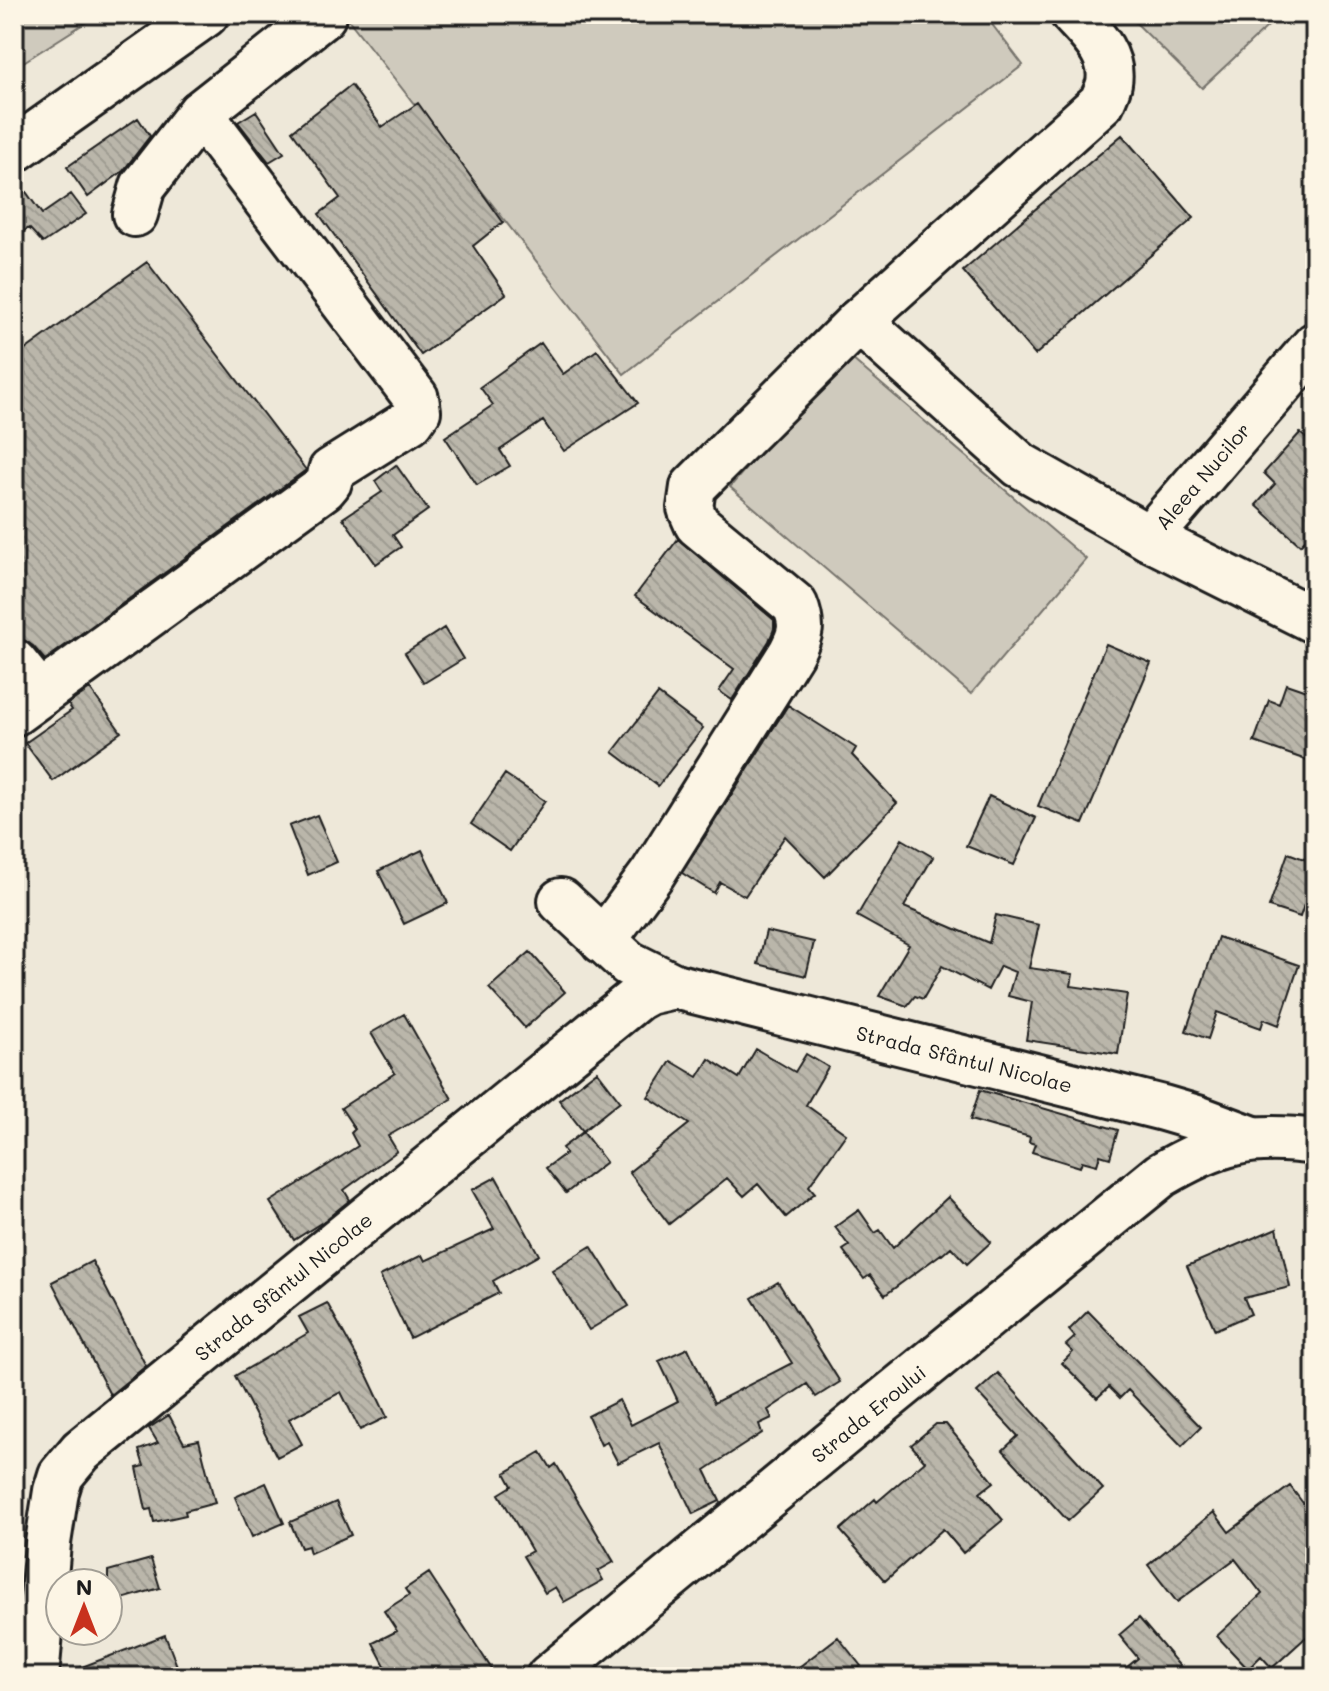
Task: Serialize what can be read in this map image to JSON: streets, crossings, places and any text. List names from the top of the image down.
{
  "streets": {
    "street": ["Aleea Nucilor", "Strada Sfântul Nicolae", "Strada Eroului"]
  },
  "crossings": [
    ["Strada Sfântul Nicolae", "Strada Eroului"]
  ],
  "north": "top"
}
